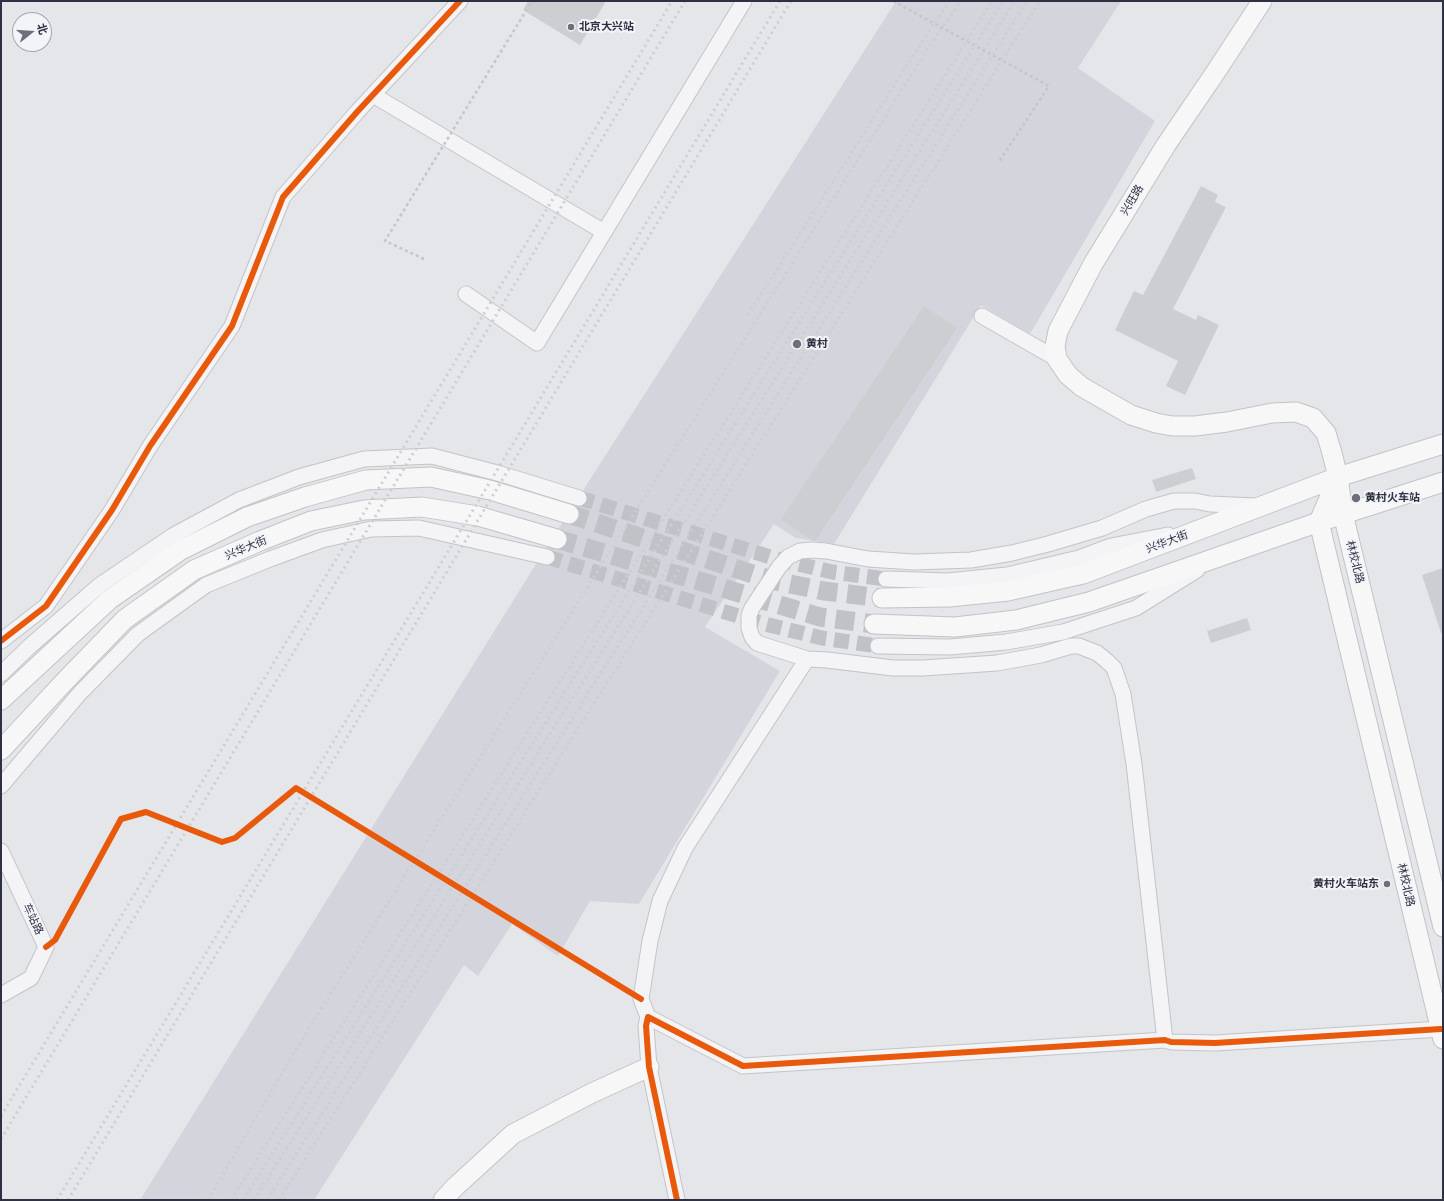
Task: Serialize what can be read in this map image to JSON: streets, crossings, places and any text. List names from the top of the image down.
{
  "streets": {
    "main road": ["兴旺路", "兴华大街", "林校北路"],
    "street": ["车站路"]
  },
  "crossings": [
    ["兴旺路", "林校北路"],
    ["兴华大街", "林校北路"]
  ],
  "places": [
    "北京大兴站",
    "黄村",
    "黄村火车站",
    "黄村火车站东"
  ],
  "north": "right"
}
